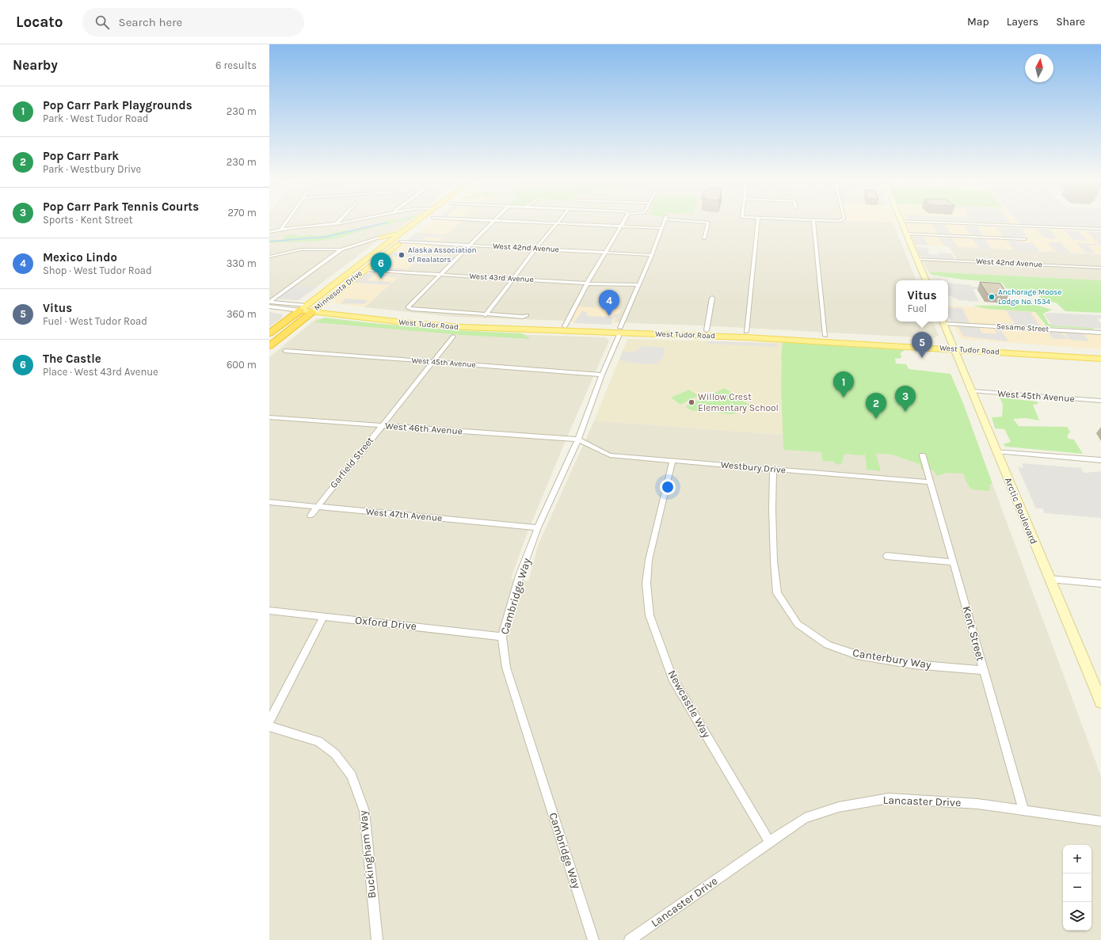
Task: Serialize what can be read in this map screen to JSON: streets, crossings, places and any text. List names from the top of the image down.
{
  "streets": {
    "highway": ["Minnesota Drive"],
    "main road": ["West Tudor Road", "Arctic Boulevard"],
    "street": [
      "West 42nd Avenue",
      "West 43rd Avenue",
      "Sesame Street",
      "West 45th Avenue",
      "West 46th Avenue",
      "Garfield Street",
      "Westbury Drive",
      "West 47th Avenue",
      "Cambridge Way",
      "Oxford Drive",
      "Kent Street",
      "Canterbury Way",
      "Newcastle Way",
      "Lancaster Drive",
      "Buckingham Way"
    ]
  },
  "crossings": [
    ["West 42nd Avenue", "Minnesota Drive"],
    ["West 42nd Avenue", "Cambridge Way"],
    ["West 43rd Avenue", "Minnesota Drive"],
    ["West 43rd Avenue", "Cambridge Way"],
    ["Minnesota Drive", "West Tudor Road"],
    ["West Tudor Road", "Arctic Boulevard"],
    ["West Tudor Road", "Cambridge Way"],
    ["Sesame Street", "Arctic Boulevard"],
    ["West 45th Avenue", "Garfield Street"],
    ["West 45th Avenue", "Arctic Boulevard"],
    ["West 45th Avenue", "Cambridge Way"],
    ["West 46th Avenue", "Garfield Street"],
    ["West 46th Avenue", "Westbury Drive"],
    ["West 46th Avenue", "Cambridge Way"],
    ["Garfield Street", "West 47th Avenue"],
    ["Westbury Drive", "Cambridge Way"],
    ["Westbury Drive", "Kent Street"],
    ["Westbury Drive", "Canterbury Way"],
    ["Westbury Drive", "Newcastle Way"],
    ["West 47th Avenue", "Cambridge Way"],
    ["Cambridge Way", "Oxford Drive"],
    ["Kent Street", "Canterbury Way"],
    ["Kent Street", "Lancaster Drive"],
    ["Newcastle Way", "Lancaster Drive"]
  ],
  "places": ["Alaska Association of Realators", "Anchorage Moose Lodge No. 1534", "Willow Crest Elementary School"],
  "north": "top",
  "page": {
    "header": "Locato",
    "search": "Search here",
    "nav": ["Map", "Layers", "Share"],
    "heading": ["Nearby", "6 results"],
    "list": [
      {
        "mark": "1",
        "name": "Pop Carr Park Playgrounds",
        "note": "Park · West Tudor Road",
        "value": "230 m"
      },
      {
        "mark": "2",
        "name": "Pop Carr Park",
        "note": "Park · Westbury Drive",
        "value": "230 m"
      },
      {
        "mark": "3",
        "name": "Pop Carr Park Tennis Courts",
        "note": "Sports · Kent Street",
        "value": "270 m"
      },
      {
        "mark": "4",
        "name": "Mexico Lindo",
        "note": "Shop · West Tudor Road",
        "value": "330 m"
      },
      {
        "mark": "5",
        "name": "Vitus",
        "note": "Fuel · West Tudor Road",
        "value": "360 m"
      },
      {
        "mark": "6",
        "name": "The Castle",
        "note": "Place · West 43rd Avenue",
        "value": "600 m"
      }
    ],
    "pins": [
      "6",
      "4",
      "5",
      "1",
      "3",
      "2"
    ],
    "popup": ["Vitus", "Fuel"],
    "map_buttons": ["+", "−"]
  }
}
